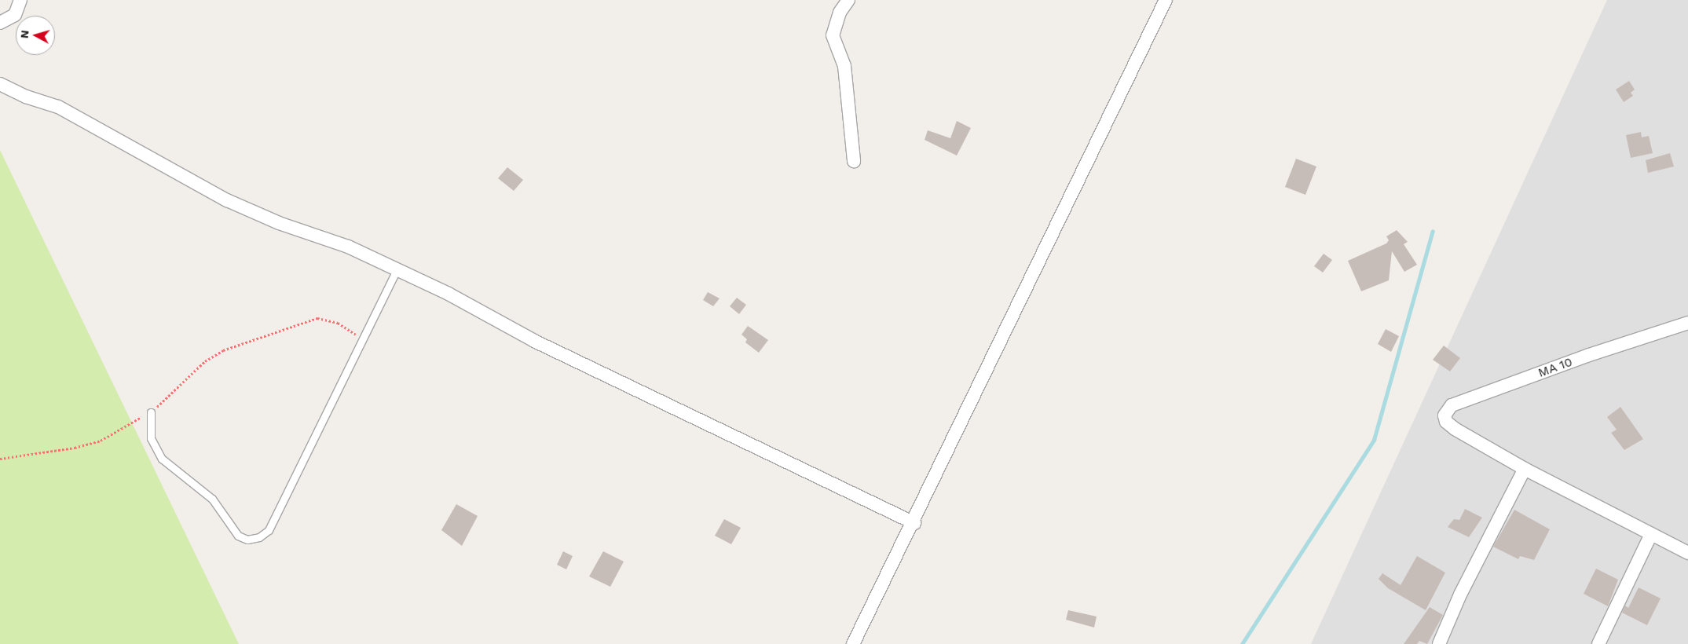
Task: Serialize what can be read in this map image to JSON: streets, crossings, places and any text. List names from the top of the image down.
{
  "streets": {
    "street": ["MA 10"]
  },
  "north": "left"
}
